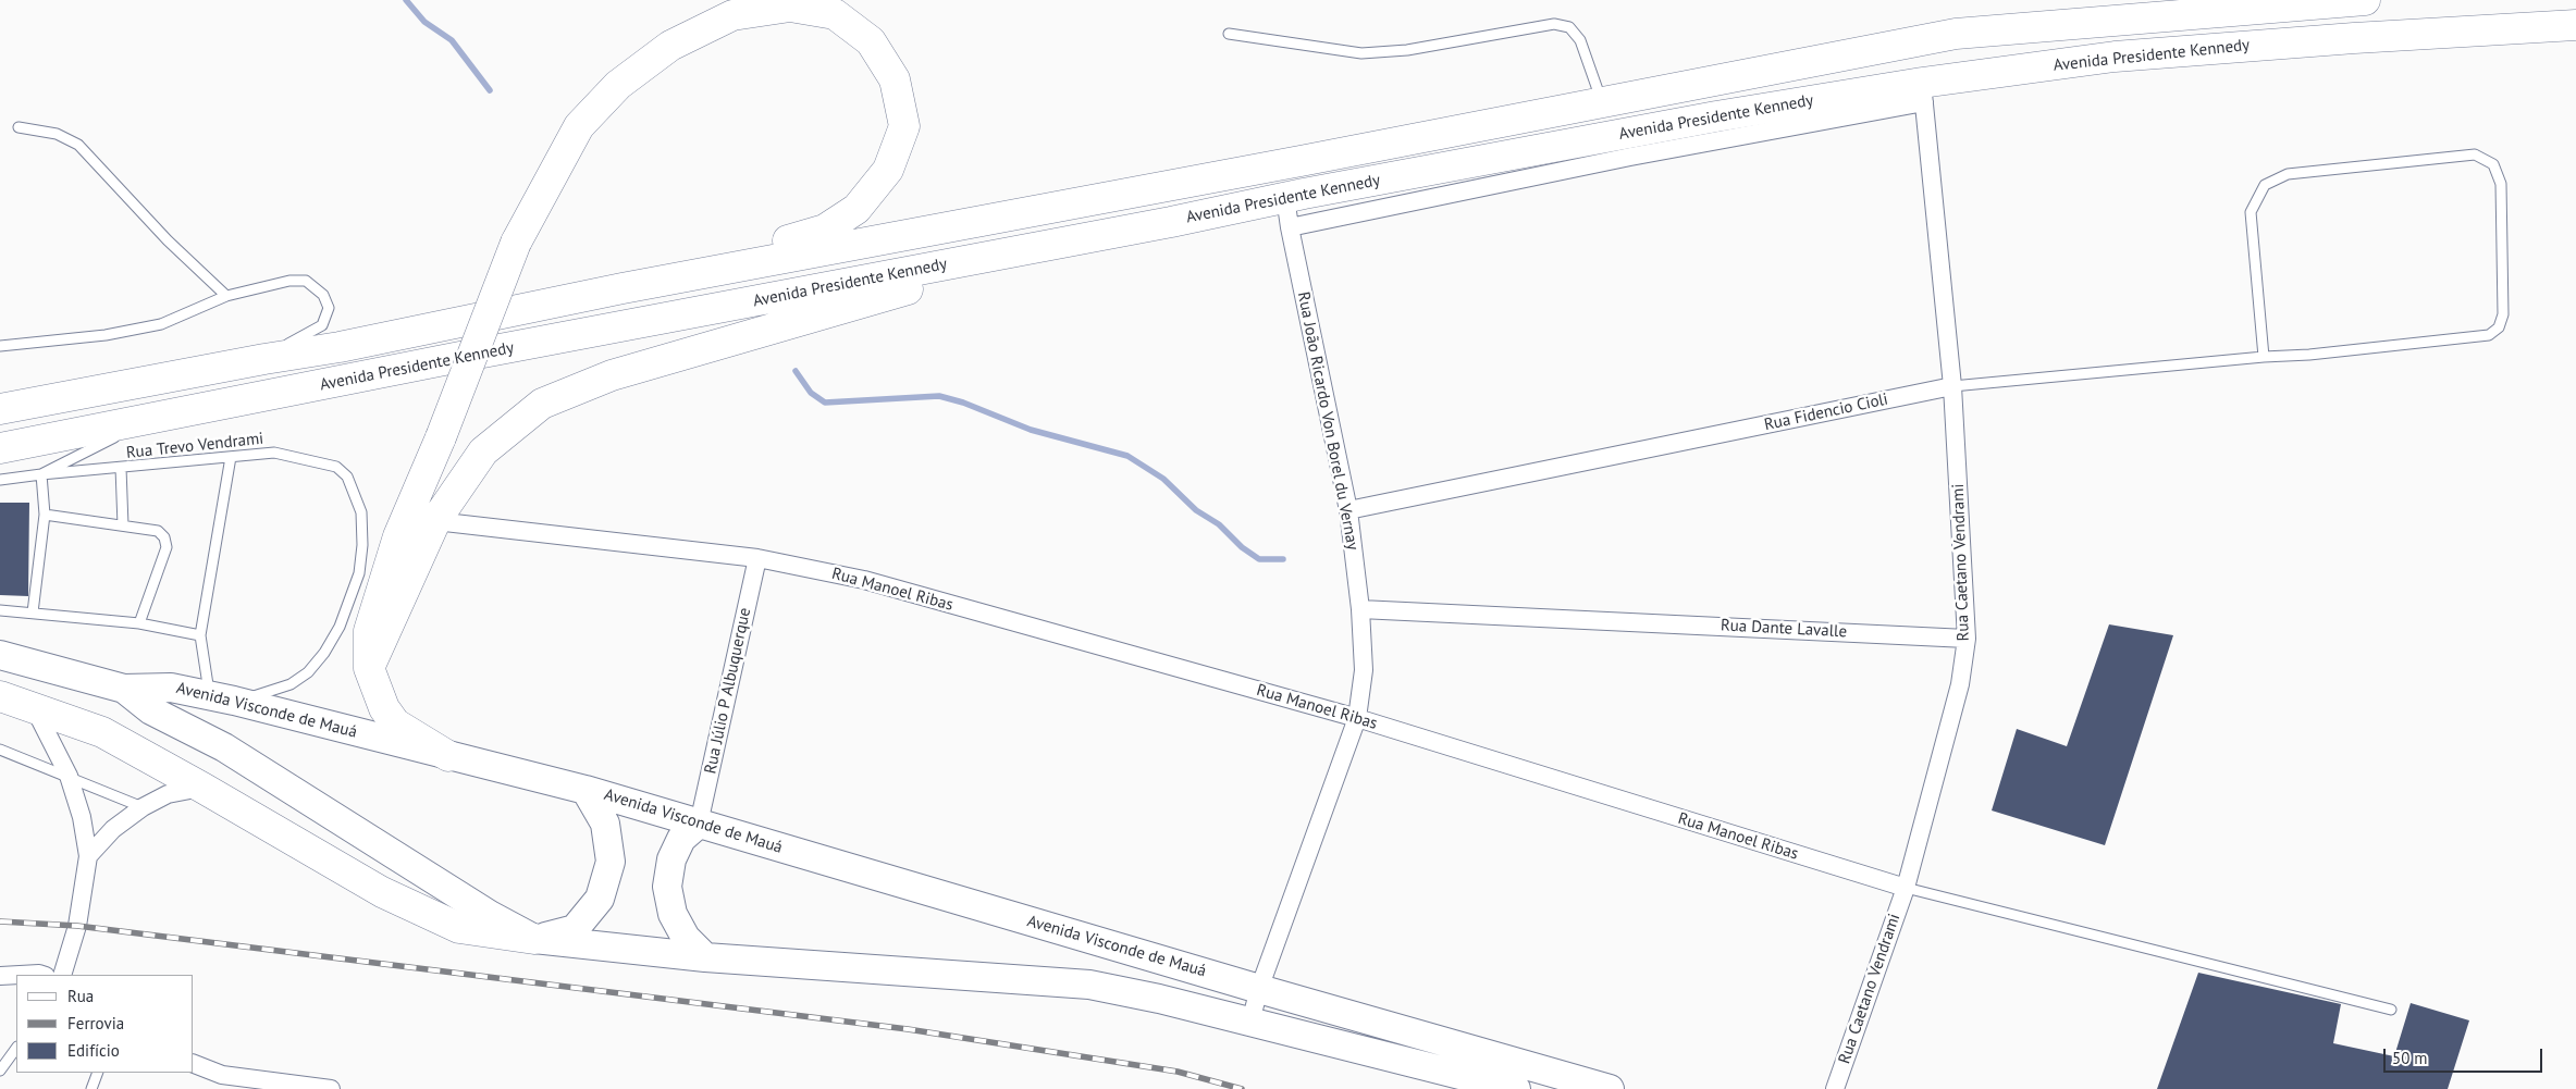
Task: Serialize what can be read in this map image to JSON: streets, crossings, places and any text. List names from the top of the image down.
{
  "streets": {
    "highway": ["Avenida Presidente Kennedy"],
    "main road": ["Avenida Visconde de Mauá"],
    "street": [
      "Rua Fidencio Cioli",
      "Rua João Ricardo Von Borel du Vernay",
      "Rua Caetano Vendrami",
      "Rua Manoel Ribas",
      "Rua Dante Lavalle",
      "Rua Júlio P Albuquerque"
    ],
    "lane": ["Rua Trevo Vendrami"]
  },
  "crossings": [
    ["Avenida Presidente Kennedy", "Rua João Ricardo Von Borel du Vernay"],
    ["Avenida Presidente Kennedy", "Rua Caetano Vendrami"],
    ["Rua Fidencio Cioli", "Rua João Ricardo Von Borel du Vernay"],
    ["Rua Fidencio Cioli", "Rua Caetano Vendrami"],
    ["Rua João Ricardo Von Borel du Vernay", "Rua Manoel Ribas"],
    ["Rua João Ricardo Von Borel du Vernay", "Rua Dante Lavalle"],
    ["Rua João Ricardo Von Borel du Vernay", "Avenida Visconde de Mauá"],
    ["Rua Trevo Vendrami", "Avenida Visconde de Mauá"],
    ["Rua Caetano Vendrami", "Rua Manoel Ribas"],
    ["Rua Caetano Vendrami", "Rua Dante Lavalle"],
    ["Rua Manoel Ribas", "Rua Júlio P Albuquerque"],
    ["Rua Júlio P Albuquerque", "Avenida Visconde de Mauá"]
  ],
  "legend": ["Rua", "Ferrovia", "Edifício"],
  "scale_bar": "50 m"
}
